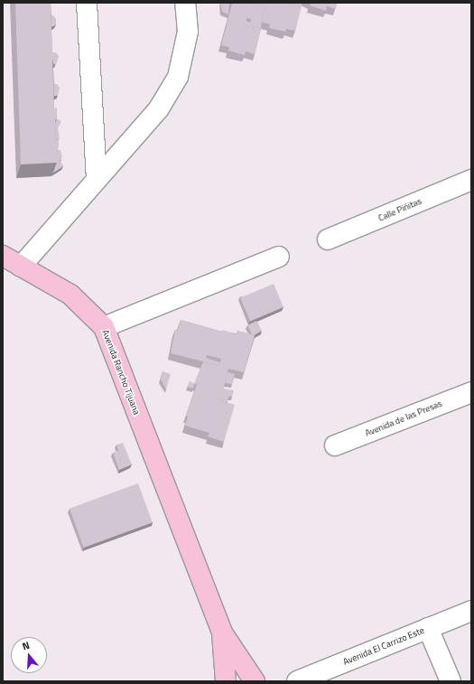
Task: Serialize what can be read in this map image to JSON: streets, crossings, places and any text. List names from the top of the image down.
{
  "streets": {
    "main road": ["Avenida Rancho Tijuana"],
    "street": ["Calle Piñitas", "Avenida de las Presas", "Avenida El Carrizo Este"]
  },
  "north": "top"
}
